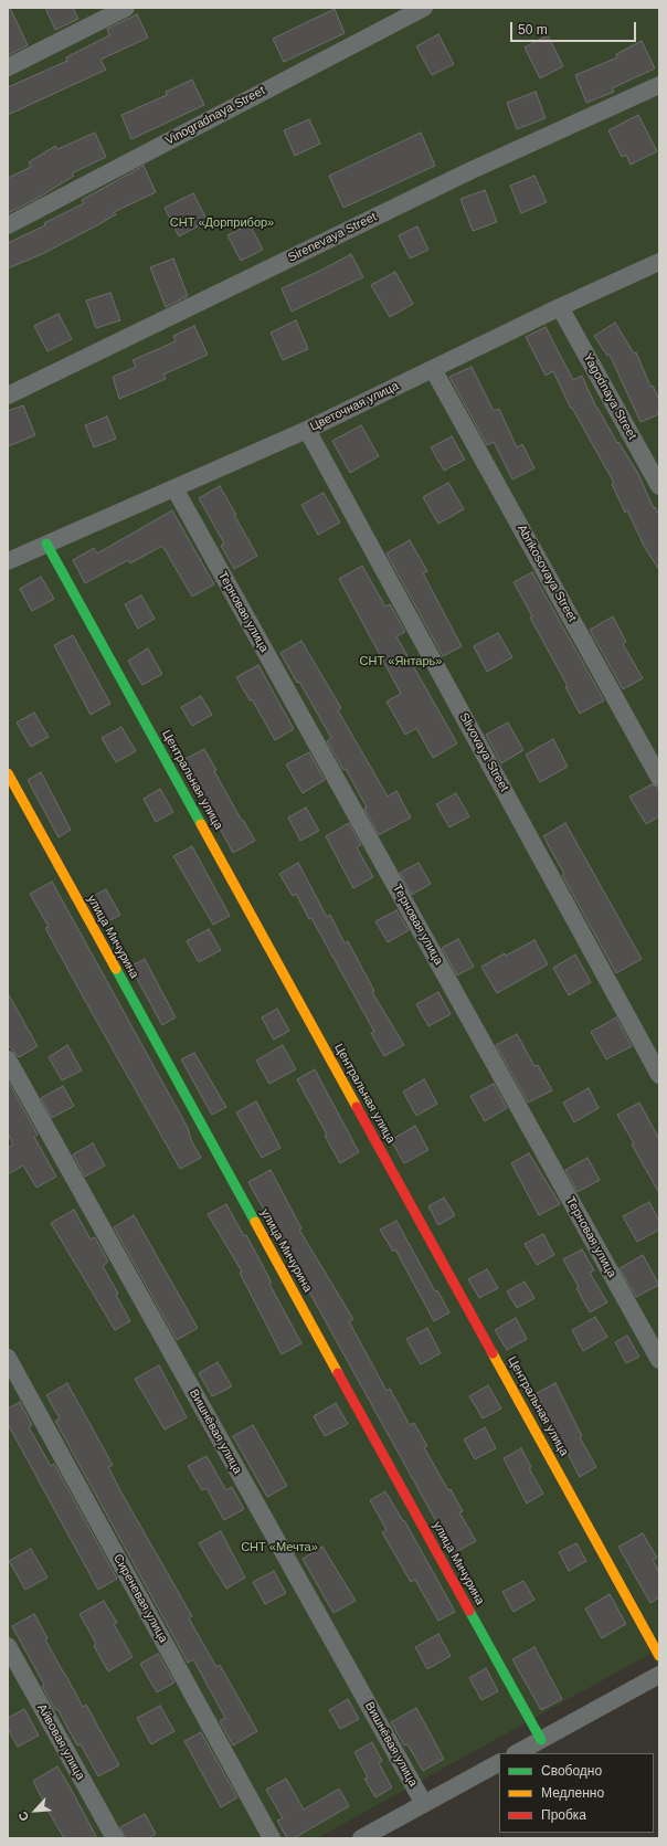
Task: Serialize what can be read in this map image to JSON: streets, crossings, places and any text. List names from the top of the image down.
{
  "streets": {
    "street": [
      "Vinogradnaya Street",
      "Sirenevaya Street",
      "Yagodnaya Street",
      "Цветочная улица",
      "Abrikosovaya Street",
      "Терновая улица",
      "Slivovaya Street",
      "Центральная улица",
      "улица Мичурина",
      "Вишнёвая улица",
      "Сиреневая улица",
      "Айвовая улица"
    ]
  },
  "crossings": [
    ["Yagodnaya Street", "Цветочная улица"],
    ["Цветочная улица", "Abrikosovaya Street"],
    ["Цветочная улица", "Терновая улица"],
    ["Цветочная улица", "Slivovaya Street"],
    ["Цветочная улица", "Центральная улица"]
  ],
  "parks": ["СНТ «Дорприбор»", "СНТ «Янтарь»", "СНТ «Мечта»"],
  "legend": ["Свободно", "Медленно", "Пробка"],
  "scale_bar": "50 m",
  "north": "bottom left"
}
